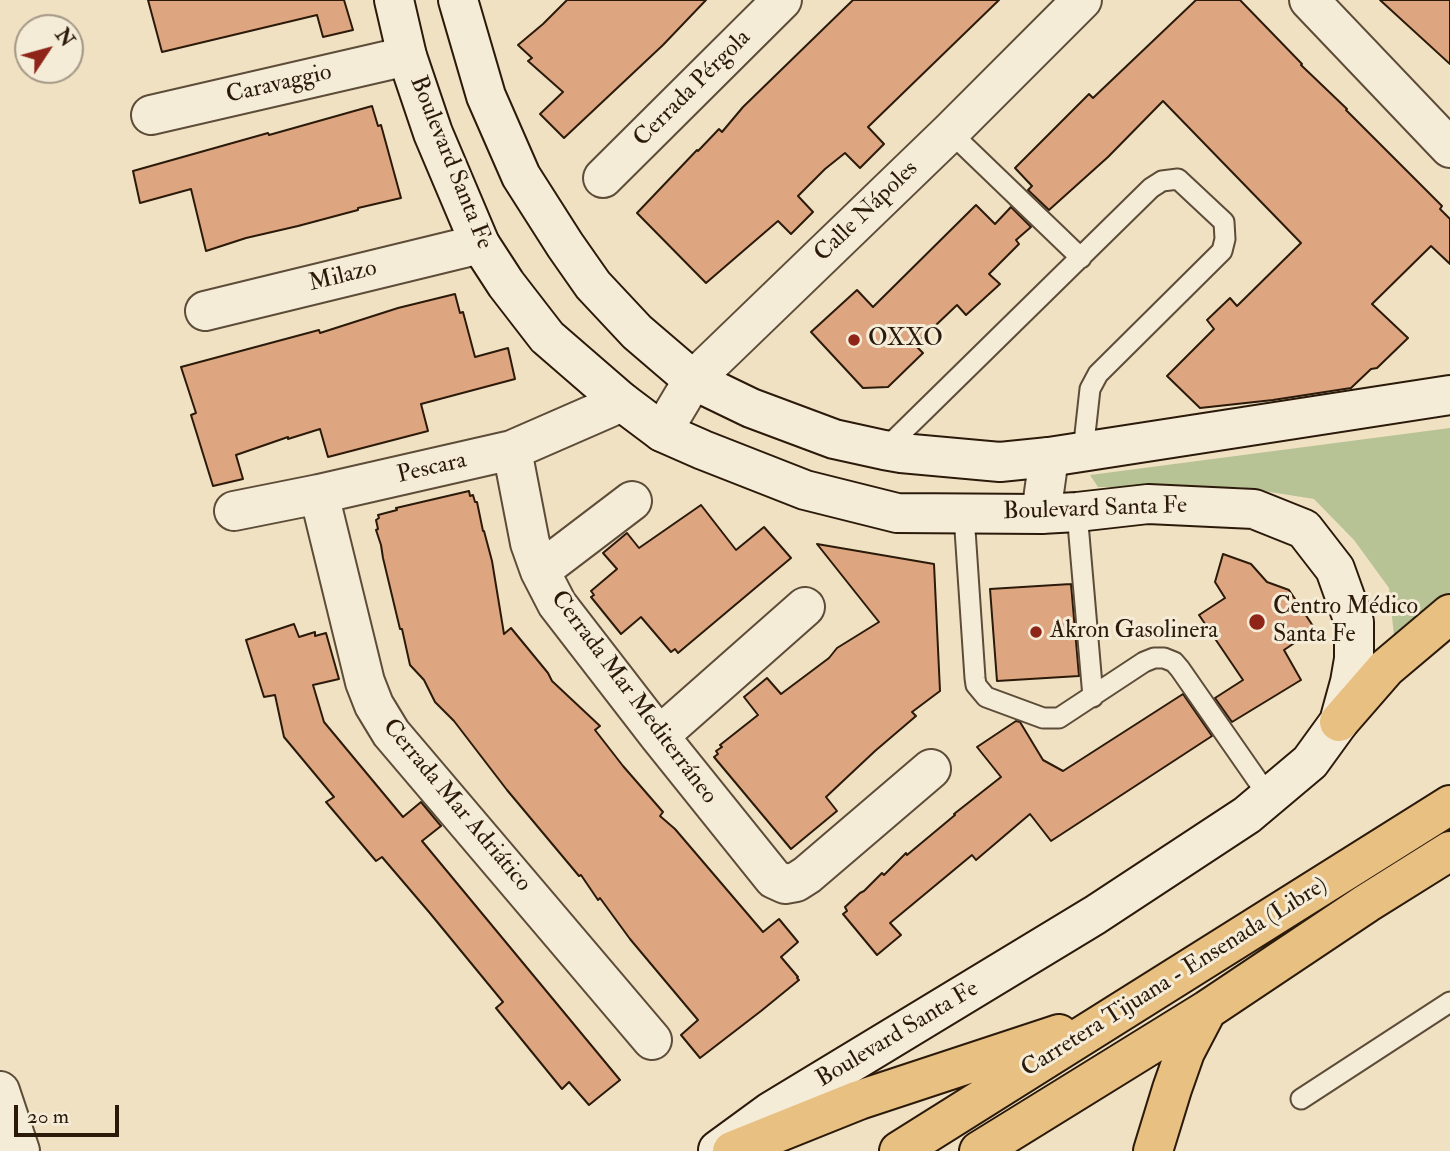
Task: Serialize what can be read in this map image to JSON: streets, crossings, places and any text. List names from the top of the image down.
{
  "streets": {
    "highway": ["Carretera Tijuana - Ensenada (Libre)"],
    "street": [
      "Caravaggio",
      "Cerrada Pérgola",
      "Boulevard Santa Fe",
      "Calle Nápoles",
      "Milazo",
      "Pescara",
      "Cerrada Mar Mediterráneo",
      "Cerrada Mar Adriático"
    ]
  },
  "crossings": [
    ["Caravaggio", "Boulevard Santa Fe"],
    ["Boulevard Santa Fe", "Calle Nápoles"],
    ["Boulevard Santa Fe", "Milazo"],
    ["Boulevard Santa Fe", "Pescara"],
    ["Pescara", "Cerrada Mar Mediterráneo"],
    ["Pescara", "Cerrada Mar Adriático"]
  ],
  "places": ["OXXO", "Centro Médico Santa Fe", "Akron Gasolinera"],
  "scale_bar": "20 m",
  "north": "top right"
}
